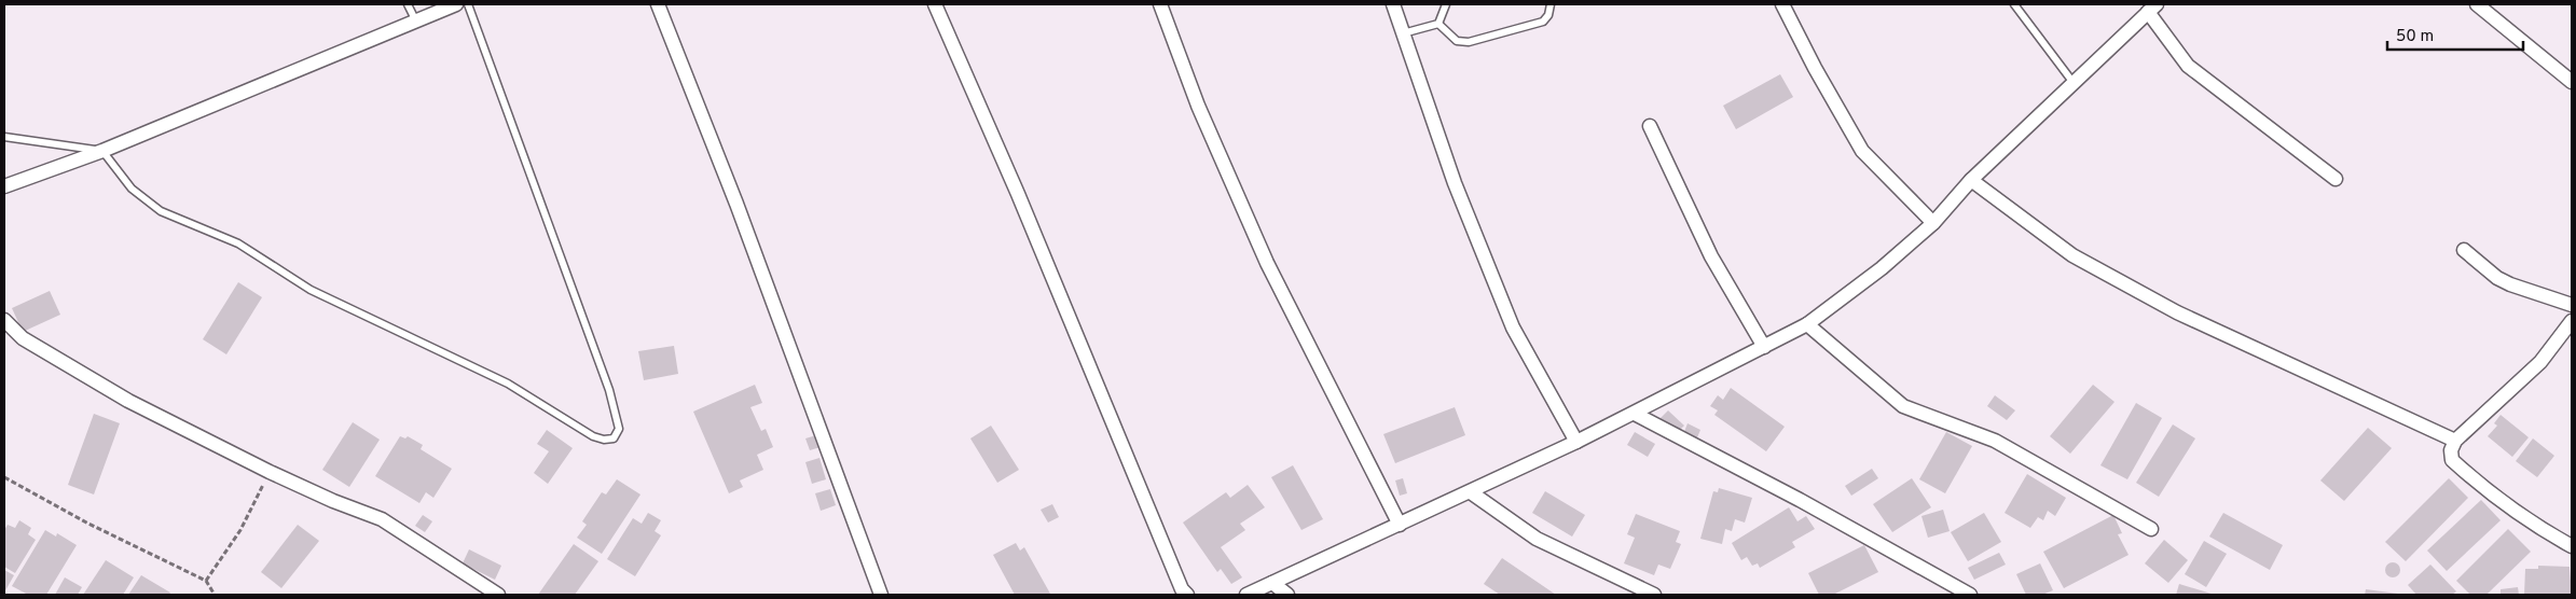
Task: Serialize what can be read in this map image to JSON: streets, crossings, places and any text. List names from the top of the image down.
{
  "scale_bar": "50 m"
}
